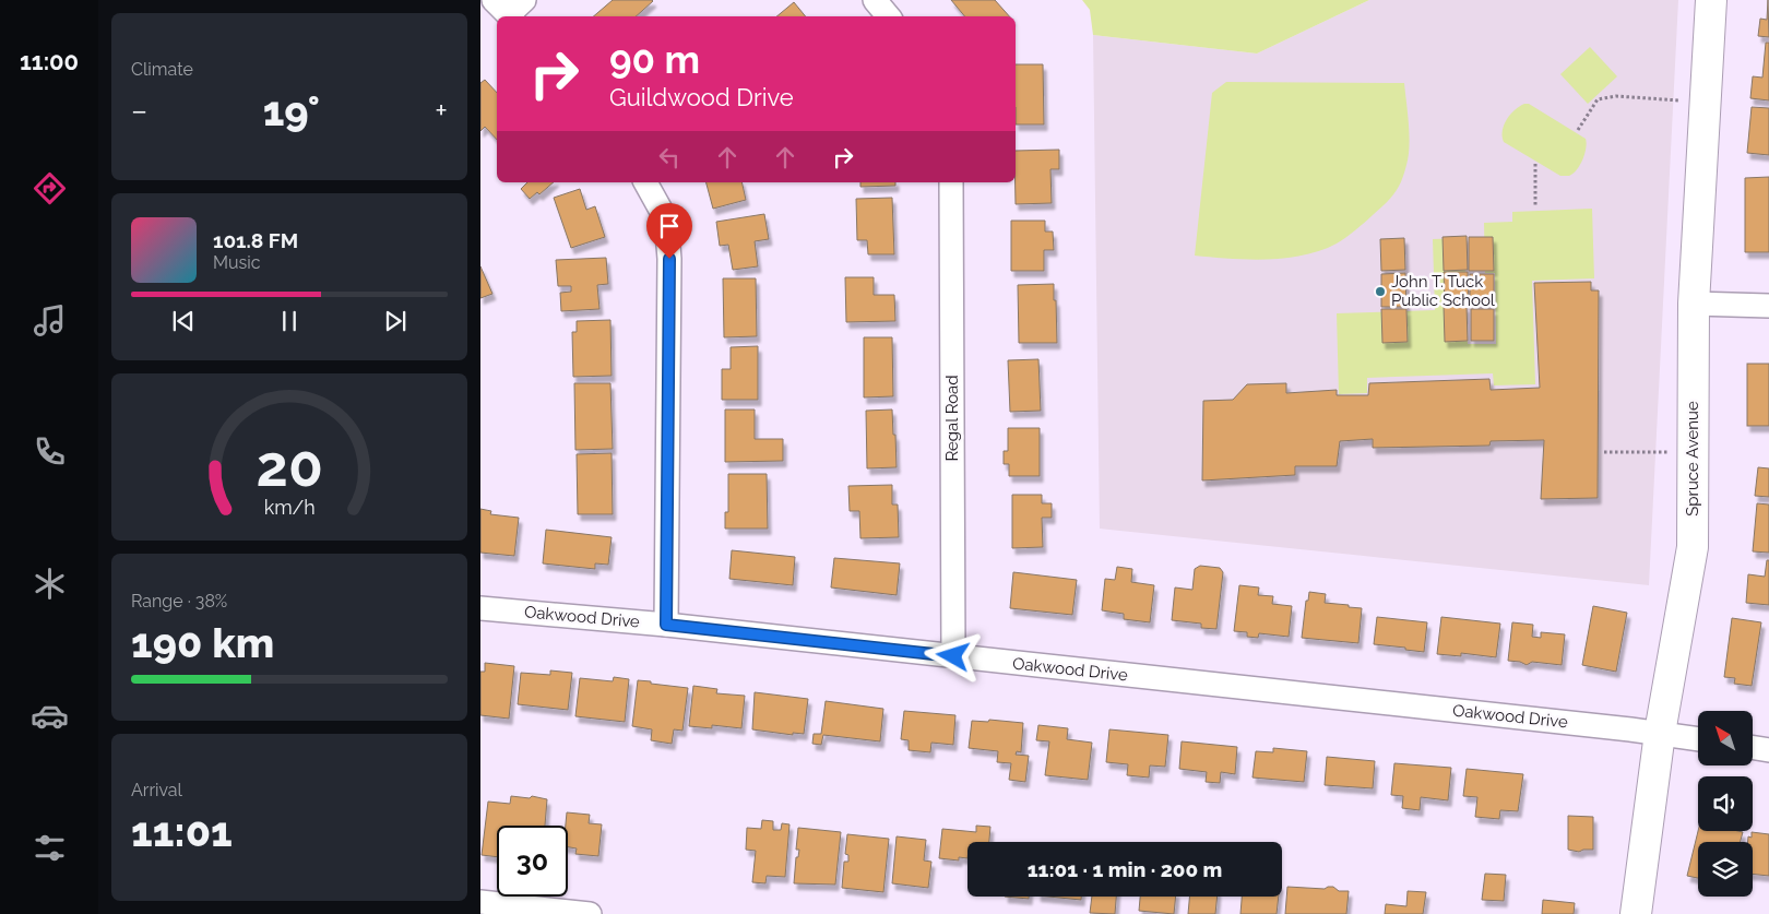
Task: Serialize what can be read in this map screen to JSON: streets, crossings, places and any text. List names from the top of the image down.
{
  "streets": {
    "street": ["Regal Road", "Spruce Avenue", "Oakwood Drive"]
  },
  "crossings": [
    ["Regal Road", "Oakwood Drive"],
    ["Spruce Avenue", "Oakwood Drive"]
  ],
  "places": ["John T. Tuck Public School"],
  "north": "top left",
  "page": {
    "tabs": "11:00",
    "tile": [
      "Climate",
      ["Range · 38%", "190 km"],
      ["Arrival", "11:01"]
    ],
    "turn": ["90 m", "Guildwood Drive"],
    "heat": ["−", "19°", "+"],
    "song": ["101.8 FM", "Music"],
    "limit": "30",
    "trip": "11:01 · 1 min · 200 m",
    "gauge": ["20", "km/h"]
  }
}
